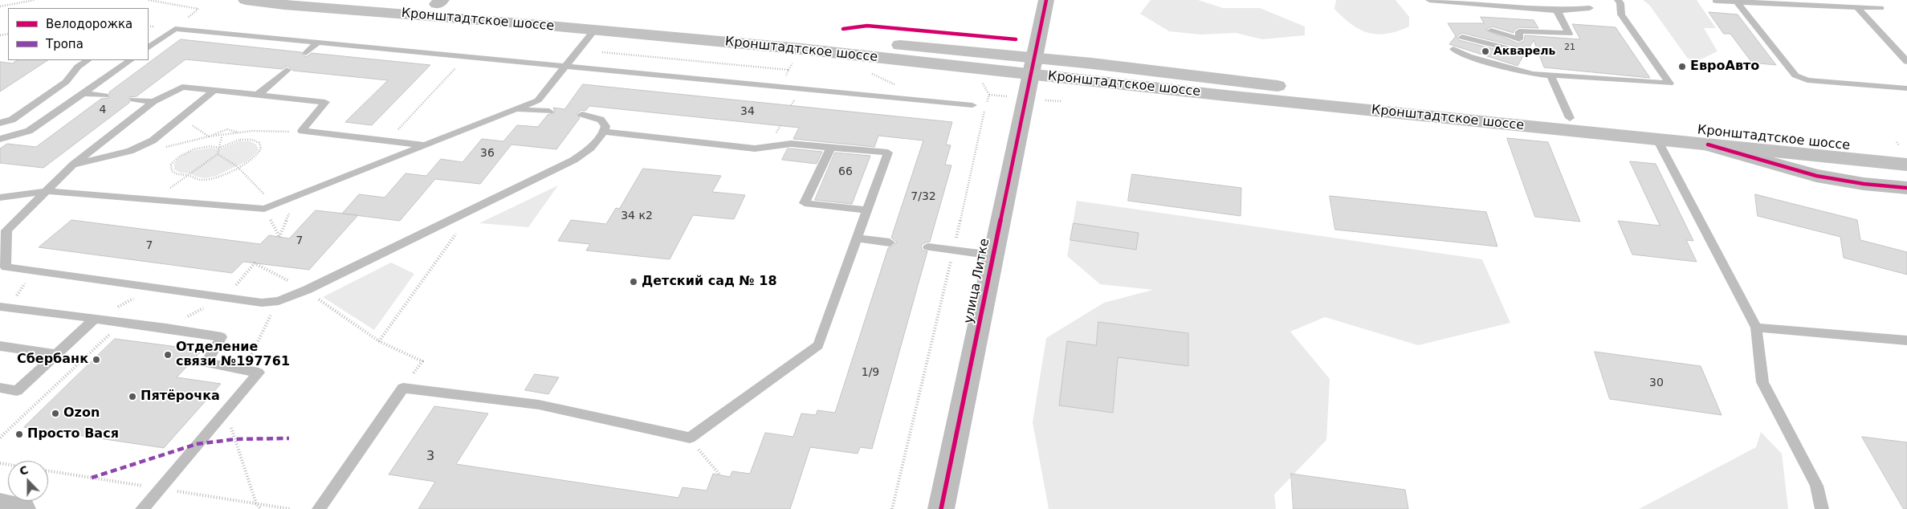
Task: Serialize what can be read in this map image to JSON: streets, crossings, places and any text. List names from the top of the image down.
{
  "streets": {
    "main road": ["Кронштадтское шоссе"],
    "street": ["улица Литке"]
  },
  "crossings": [
    ["Кронштадтское шоссе", "улица Литке"]
  ],
  "places": [
    "Акварель",
    "ЕвроАвто",
    "Детский сад № 18",
    "Отделение связи №197761",
    "Сбербанк",
    "Пятёрочка",
    "Ozon",
    "Просто Вася"
  ],
  "house_numbers": [
    "21",
    "4",
    "34",
    "36",
    "66",
    "7/32",
    "34 к2",
    "7",
    "7",
    "1/9",
    "30",
    "3"
  ],
  "legend": ["Велодорожка", "Тропа"],
  "north": "top"
}
